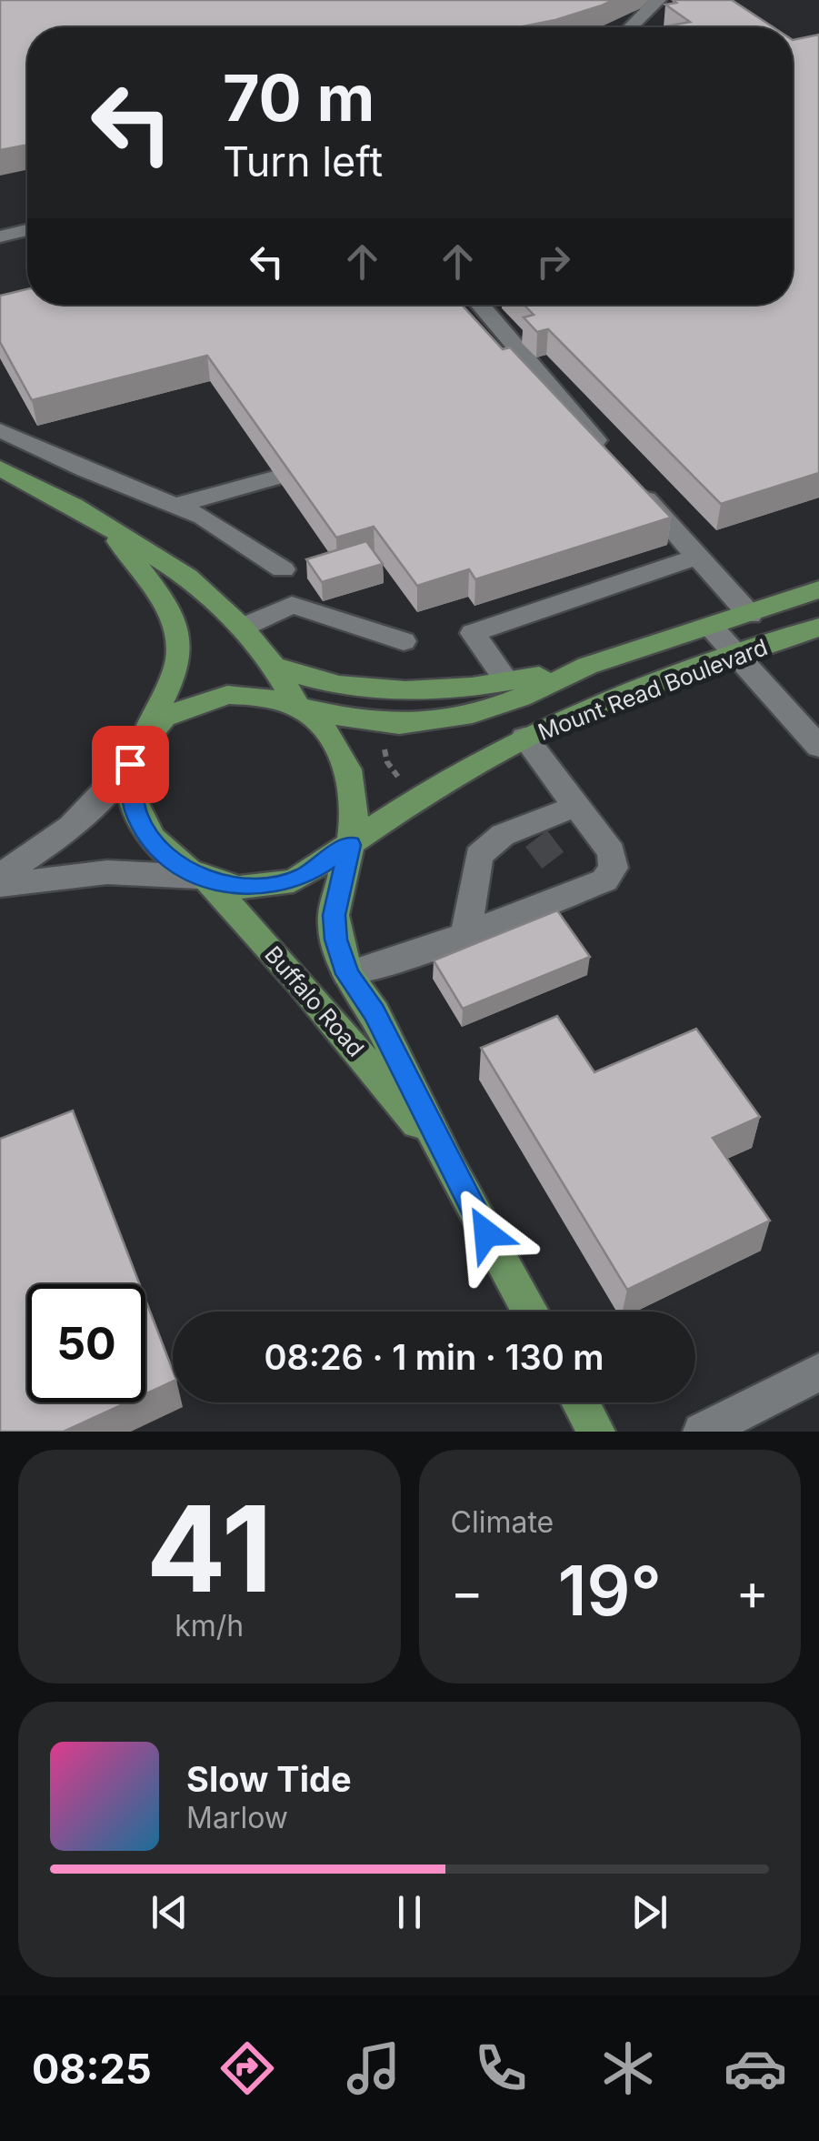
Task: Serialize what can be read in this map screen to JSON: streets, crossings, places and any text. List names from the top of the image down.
{
  "streets": {
    "main road": ["Mount Read Boulevard", "Buffalo Road"]
  },
  "crossings": [
    ["Mount Read Boulevard", "Buffalo Road"]
  ],
  "page": {
    "turn": ["70 m", "Turn left"],
    "limit": "50",
    "trip": "08:26 · 1 min · 130 m",
    "tile": [
      ["41", "km/h"],
      "Climate"
    ],
    "heat": ["−", "19°", "+"],
    "song": ["Slow Tide", "Marlow"],
    "tabs": "08:25"
  }
}
